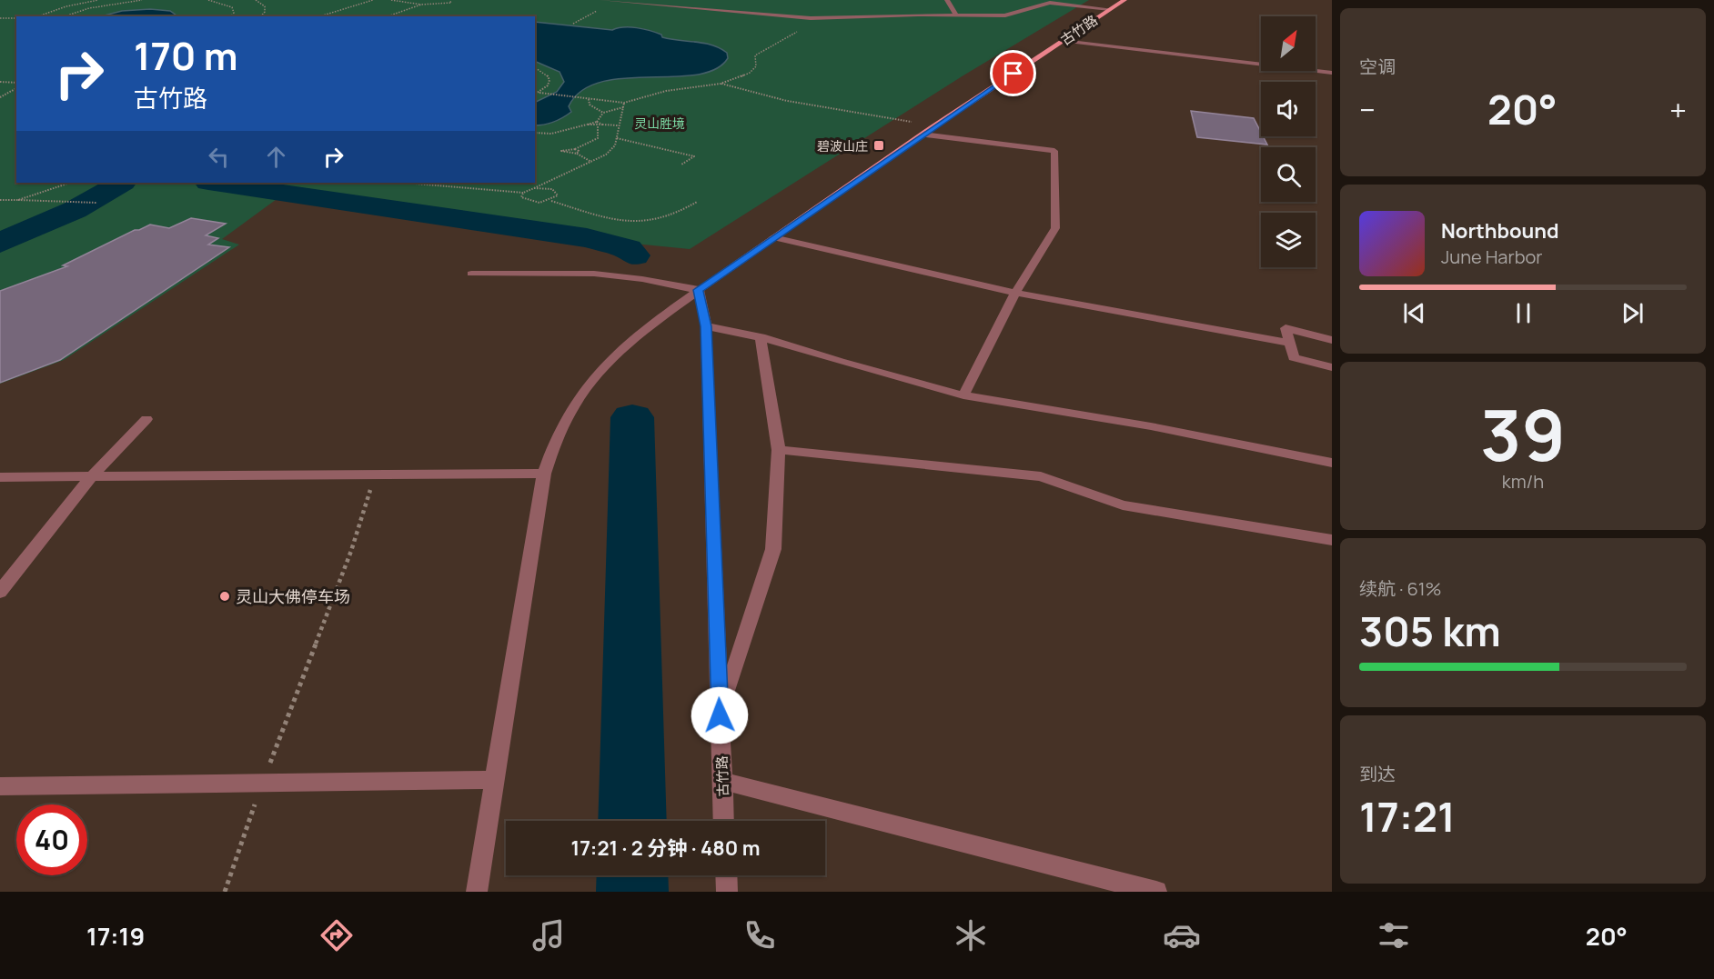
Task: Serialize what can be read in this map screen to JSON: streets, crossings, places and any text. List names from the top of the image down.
{
  "streets": {
    "main road": ["古竹路"]
  },
  "parks": ["灵山胜境"],
  "places": {
    "transit": ["碧波山庄"],
    "other": ["灵山大佛停车场"]
  },
  "north": "top right",
  "page": {
    "tile": [
      "空调",
      ["39", "km/h"],
      ["续航 · 61%", "305 km"],
      ["到达", "17:21"]
    ],
    "turn": ["170 m", "古竹路"],
    "heat": ["−", "20°", "+"],
    "song": ["Northbound", "June Harbor"],
    "limit": "40",
    "trip": "17:21 · 2 分钟 · 480 m",
    "tabs": ["17:19", "20°"]
  }
}
